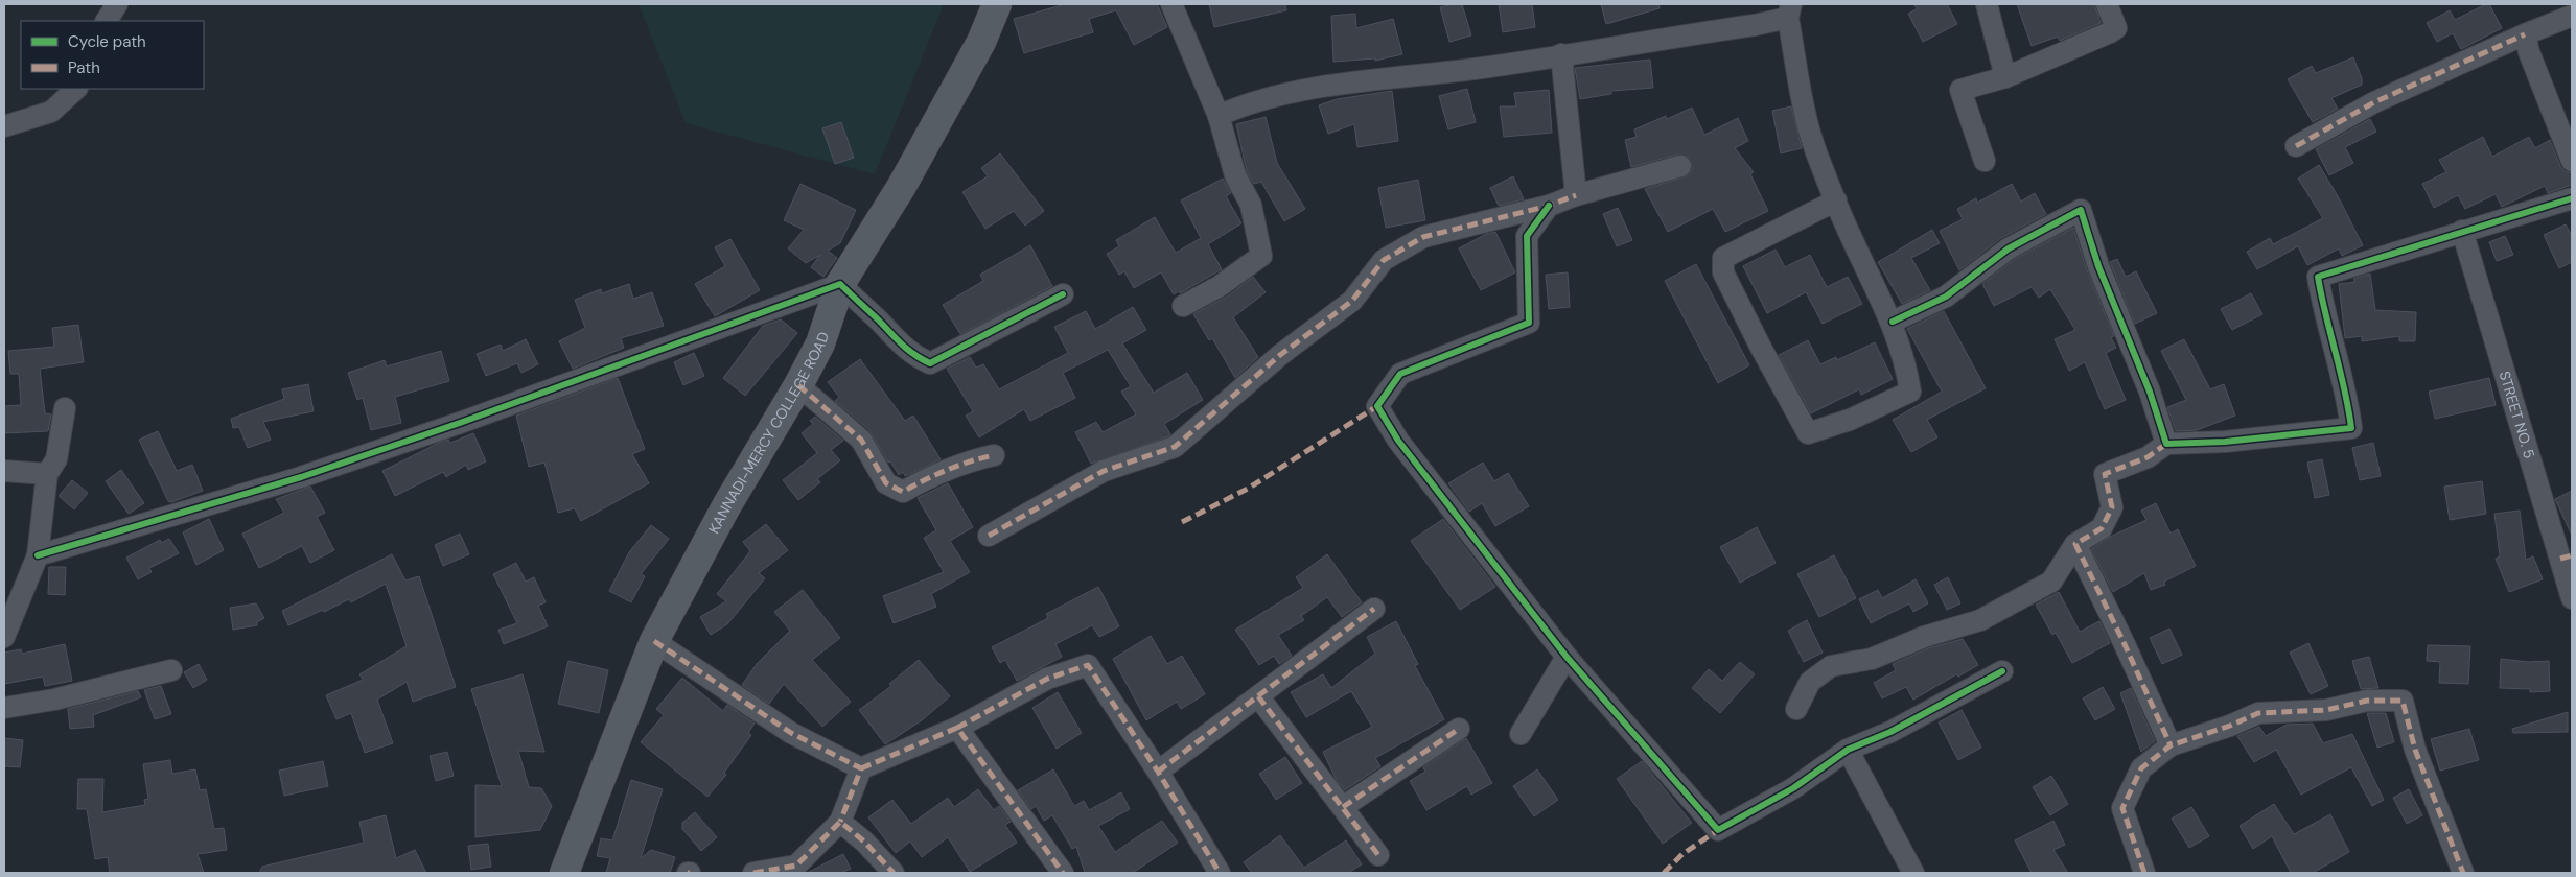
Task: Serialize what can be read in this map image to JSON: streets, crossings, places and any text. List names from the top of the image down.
{
  "streets": {
    "main road": ["KANNADI-MERCY COLLEGE ROAD"],
    "street": ["STREET NO. 5"]
  },
  "legend": ["Cycle path", "Path"]
}
